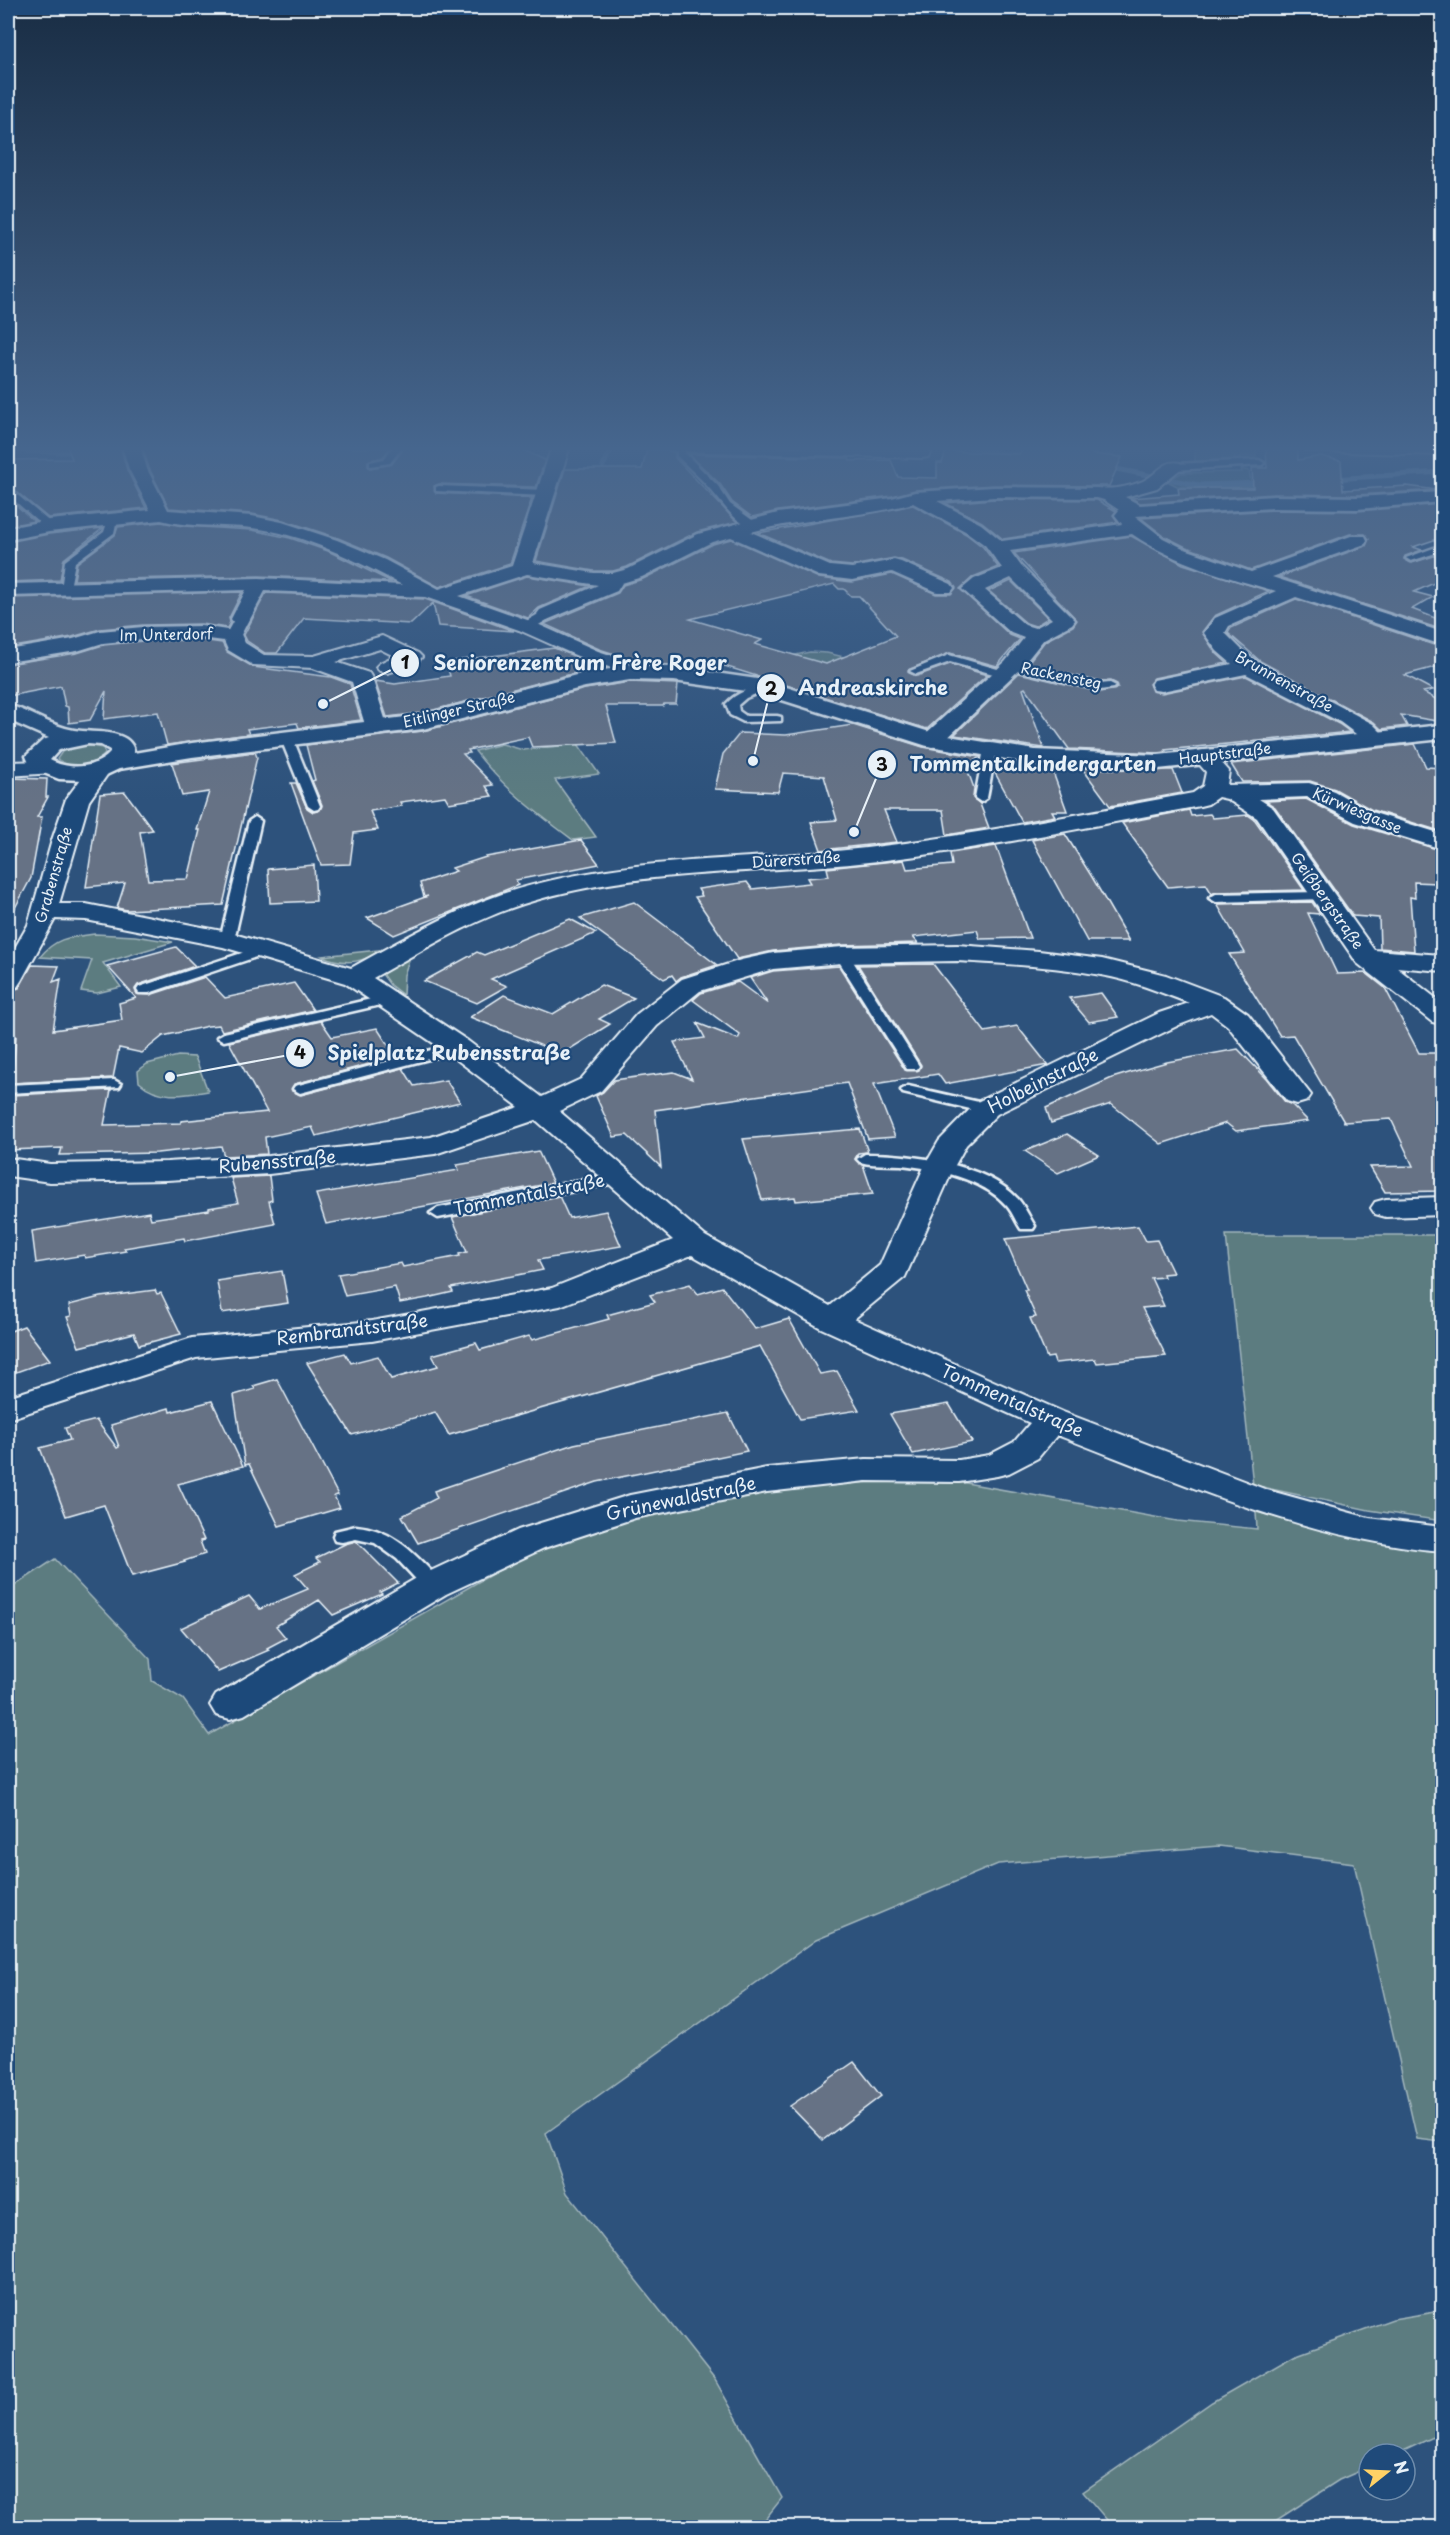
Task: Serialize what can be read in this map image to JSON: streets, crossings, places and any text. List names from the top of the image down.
{
  "streets": {
    "main road": ["Eitlinger Straße", "Hauptstraße"],
    "street": [
      "Im Unterdorf",
      "Brunnenstraße",
      "Kürwiesgasse",
      "Dürerstraße",
      "Grabenstraße",
      "Geißbergstraße",
      "Holbeinstraße",
      "Rubensstraße",
      "Tommentalstraße",
      "Rembrandtstraße",
      "Grünewaldstraße"
    ],
    "lane": ["Rackensteg"]
  },
  "crossings": [
    ["Im Unterdorf", "Eitlinger Straße"],
    ["Brunnenstraße", "Hauptstraße"],
    ["Eitlinger Straße", "Hauptstraße"],
    ["Eitlinger Straße", "Grabenstraße"],
    ["Kürwiesgasse", "Dürerstraße"],
    ["Kürwiesgasse", "Geißbergstraße"],
    ["Dürerstraße", "Geißbergstraße"],
    ["Dürerstraße", "Tommentalstraße"],
    ["Grabenstraße", "Tommentalstraße"],
    ["Holbeinstraße", "Tommentalstraße"],
    ["Rubensstraße", "Tommentalstraße"],
    ["Tommentalstraße", "Rembrandtstraße"],
    ["Tommentalstraße", "Grünewaldstraße"]
  ],
  "places": [
    "Seniorenzentrum Frère Roger",
    "Andreaskirche",
    "Tommentalkindergarten",
    "Spielplatz Rubensstraße"
  ],
  "north": "right"
}
